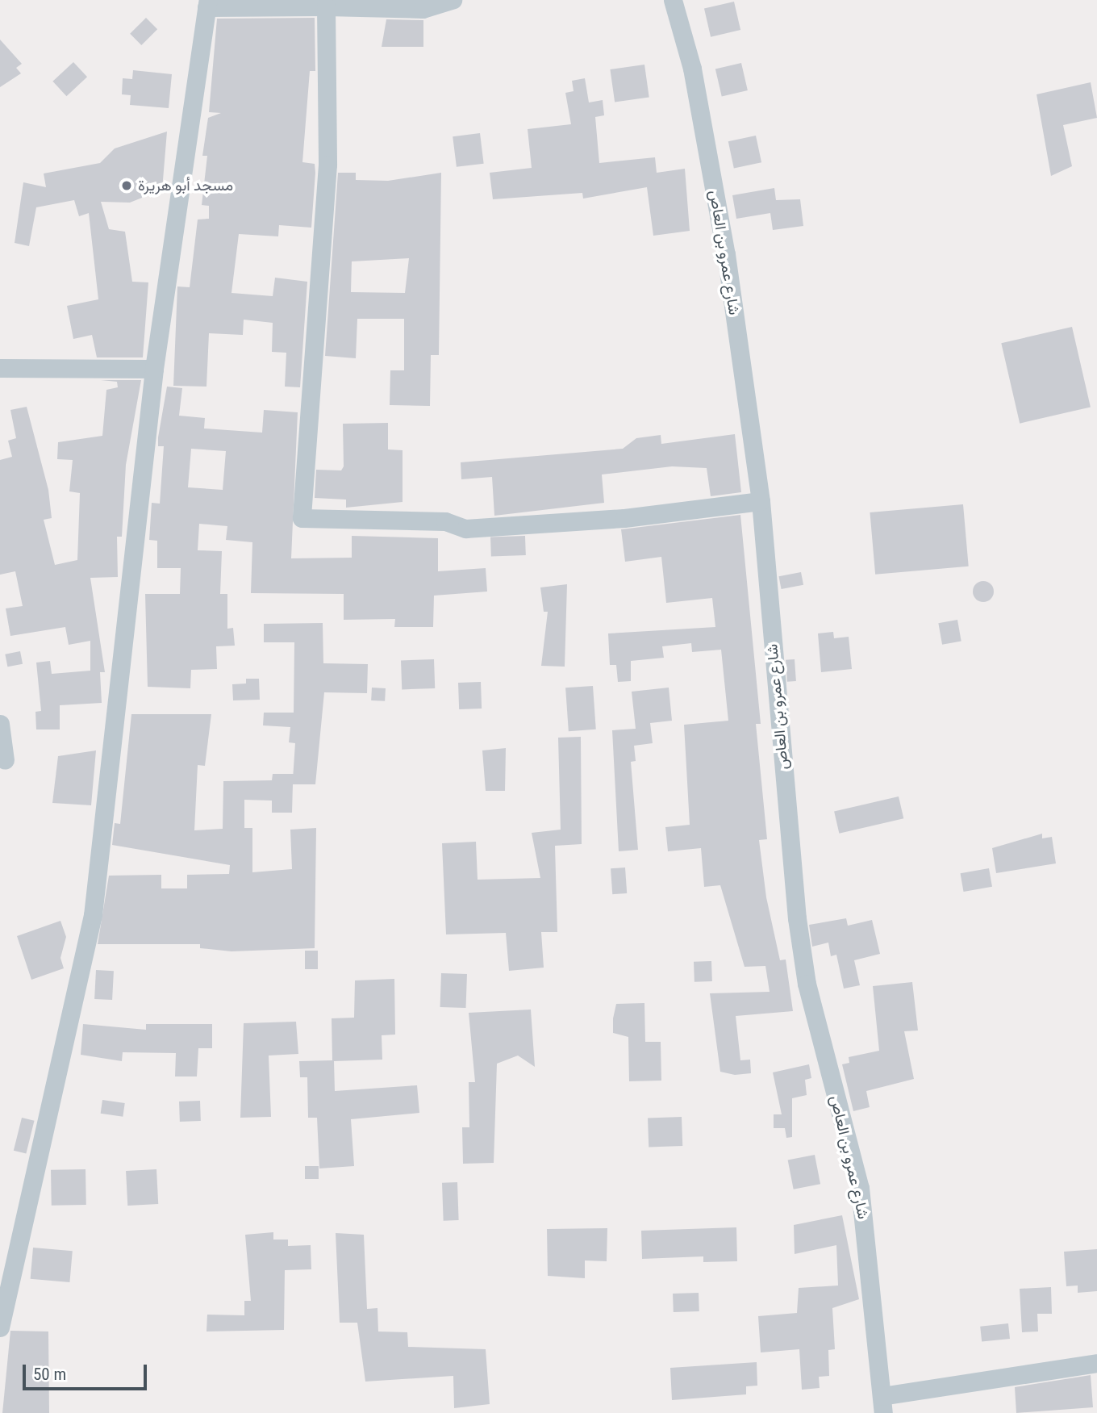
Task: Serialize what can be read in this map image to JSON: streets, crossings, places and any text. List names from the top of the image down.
{
  "streets": {
    "street": ["شارع عمرو بن العاص"]
  },
  "places": ["مسجد أبو هريرة"],
  "scale_bar": "50 m"
}
